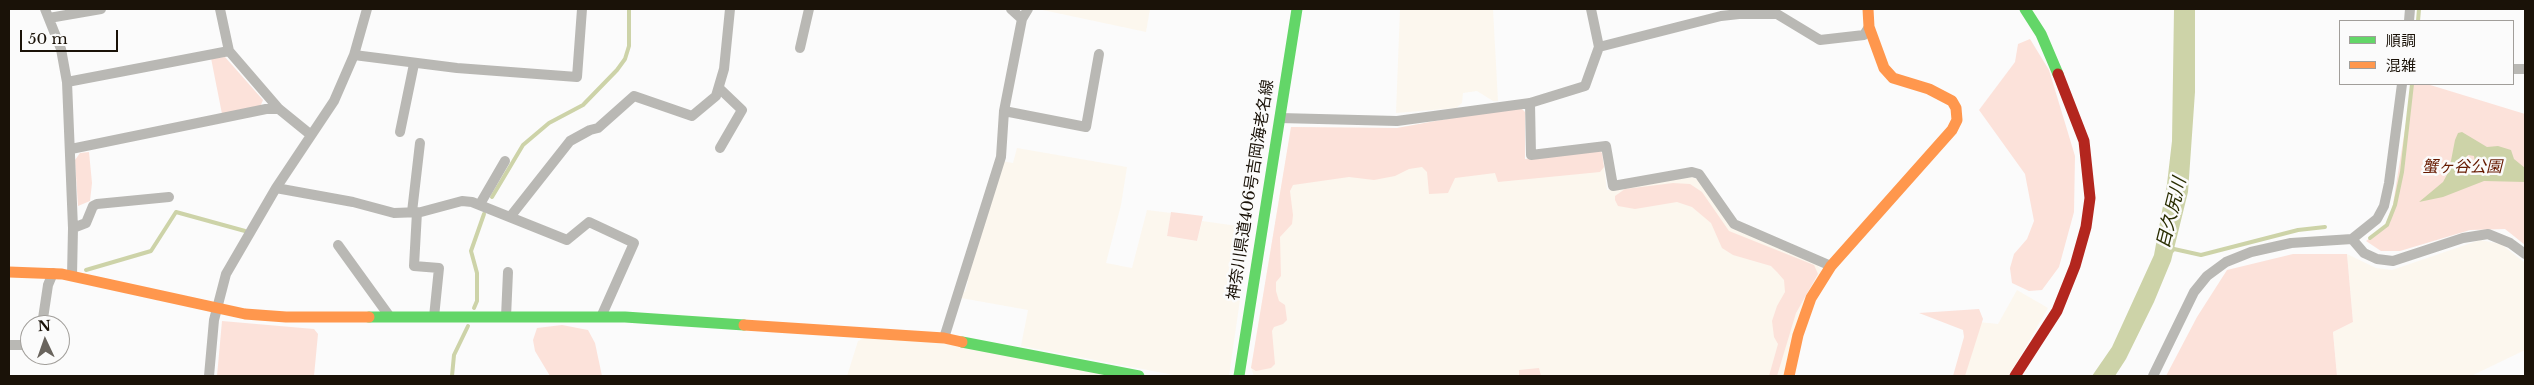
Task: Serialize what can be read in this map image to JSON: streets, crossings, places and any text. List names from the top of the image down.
{
  "streets": {
    "street": ["神奈川県道406号吉岡海老名線"]
  },
  "water": ["目久尻川"],
  "parks": ["蟹ヶ谷公園"],
  "legend": ["順調", "混雑"],
  "scale_bar": "50 m",
  "north": "top"
}
